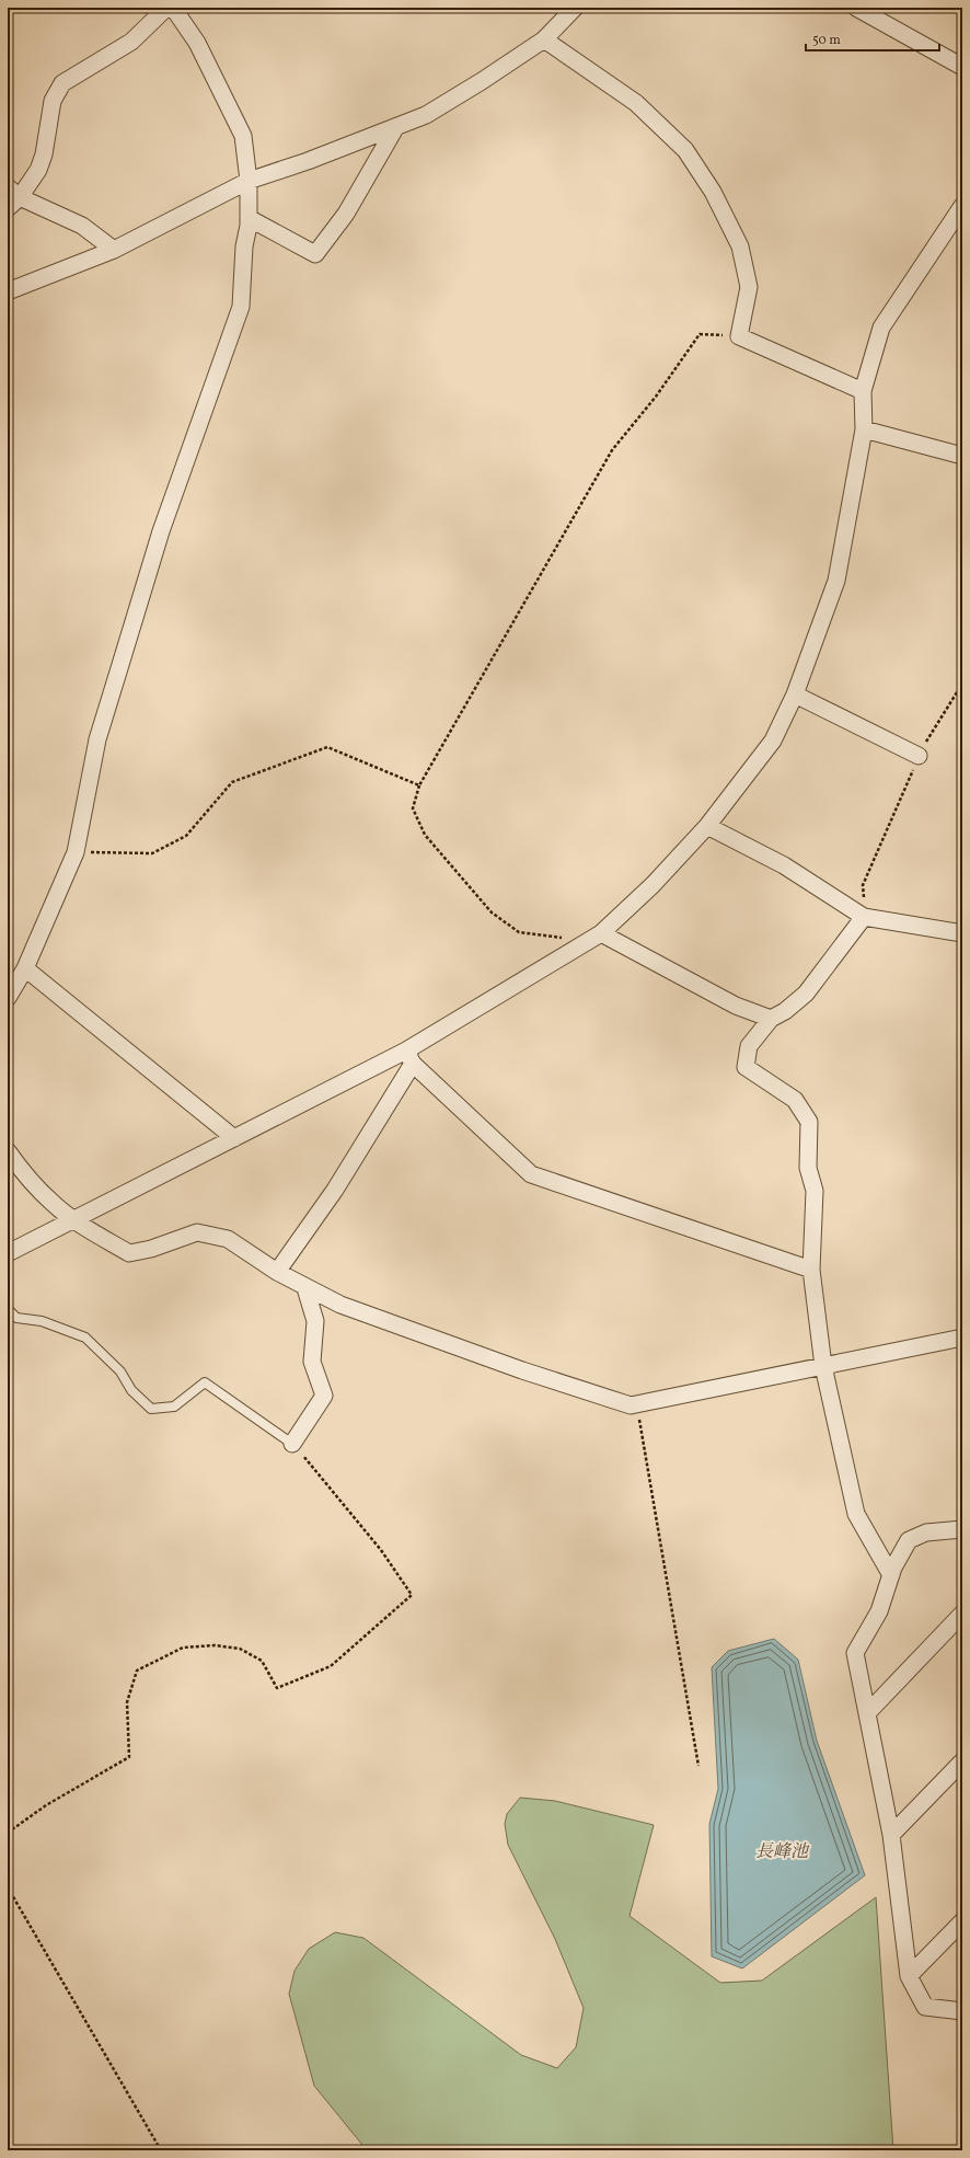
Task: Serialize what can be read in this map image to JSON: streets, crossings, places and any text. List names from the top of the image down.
{
  "water": ["長峰池"],
  "scale_bar": "50 m"
}
